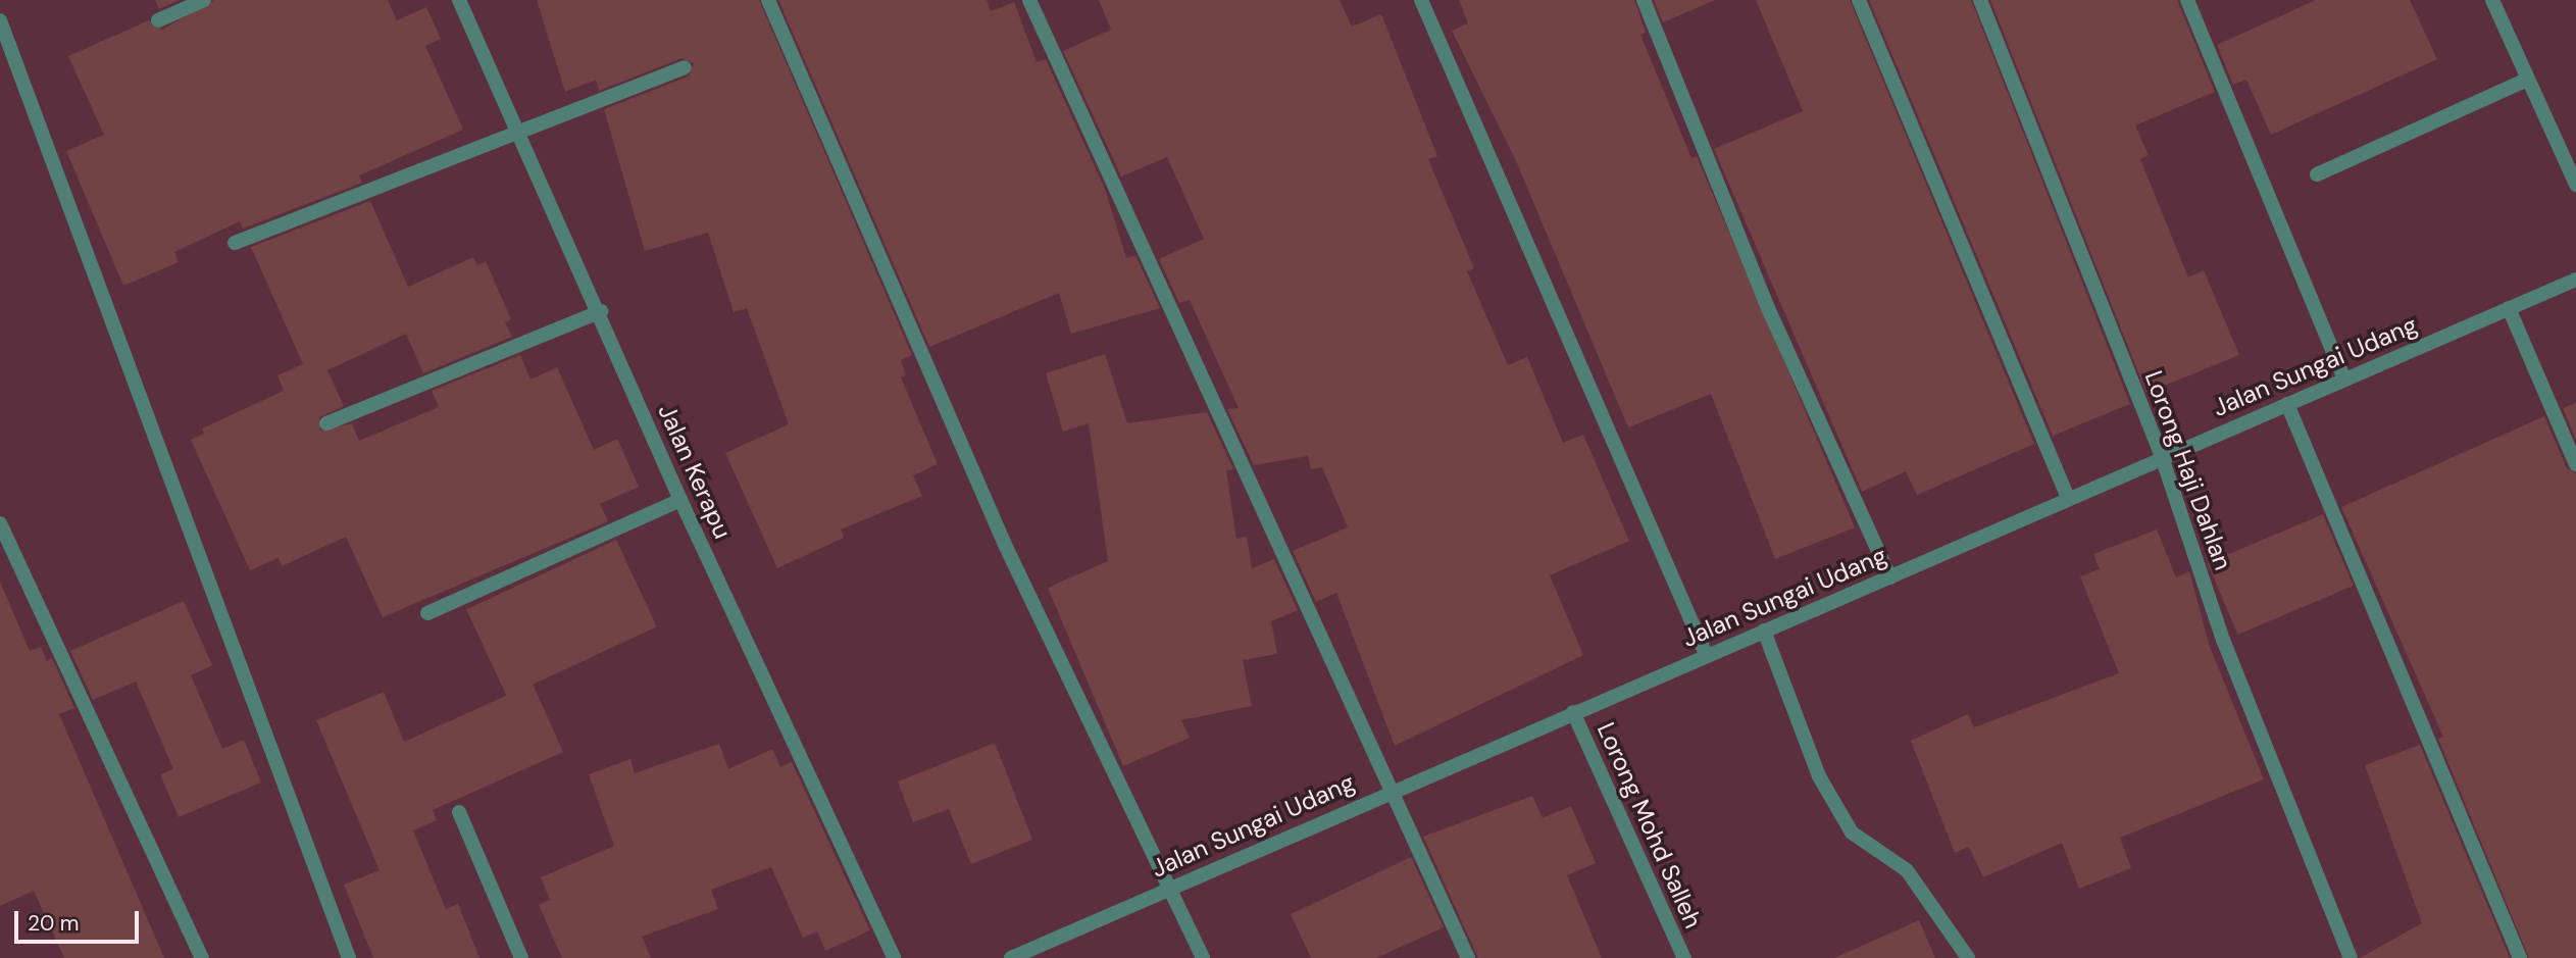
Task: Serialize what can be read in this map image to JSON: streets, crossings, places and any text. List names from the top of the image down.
{
  "streets": {
    "street": [
      "Jalan Sungai Udang",
      "Lorong Haji Dahlan",
      "Jalan Kerapu",
      "Lorong Mohd Salleh"
    ]
  },
  "crossings": [
    ["Jalan Sungai Udang", "Lorong Haji Dahlan"],
    ["Jalan Sungai Udang", "Lorong Mohd Salleh"]
  ],
  "scale_bar": "20 m"
}
